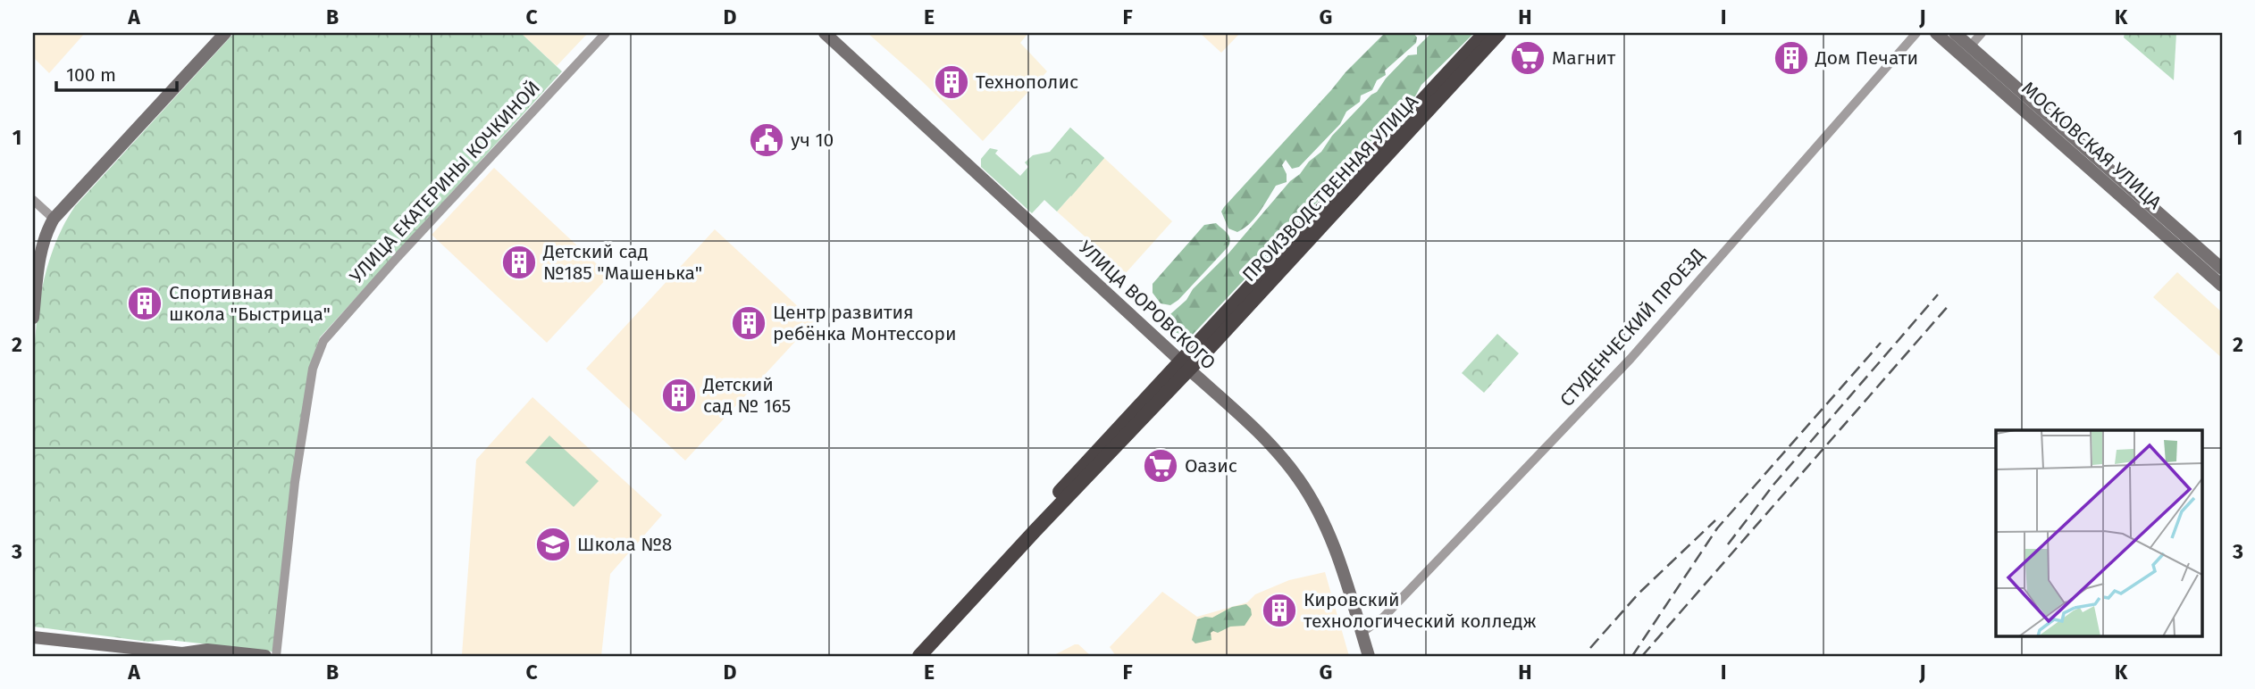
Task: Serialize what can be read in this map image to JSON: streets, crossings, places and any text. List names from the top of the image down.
{
  "streets": {
    "highway": ["ПРОИЗВОДСТВЕННАЯ УЛИЦА"],
    "main road": ["МОСКОВСКАЯ УЛИЦА", "УЛИЦА ВОРОВСКОГО"],
    "street": ["УЛИЦА ЕКАТЕРИНЫ КОЧКИНОЙ", "СТУДЕНЧЕСКИЙ ПРОЕЗД"]
  },
  "crossings": [
    ["ПРОИЗВОДСТВЕННАЯ УЛИЦА", "УЛИЦА ВОРОВСКОГО"],
    ["УЛИЦА ВОРОВСКОГО", "СТУДЕНЧЕСКИЙ ПРОЕЗД"]
  ],
  "places": {
    "supermarket": ["Магнит", "Оазис"],
    "building": [
      "Дом Печати",
      "Технополис",
      "Детский сад №185 \"Машенька\"",
      "Спортивная школа \"Быстрица\"",
      "Центр развития ребёнка Монтессори",
      "Детский сад № 165",
      "Кировский технологический колледж"
    ],
    "public building": ["уч 10"],
    "school or university": ["Школа №8"]
  },
  "scale_bar": "100 m",
  "grid": {
    "columns": [
      "A",
      "B",
      "C",
      "D",
      "E",
      "F",
      "G",
      "H",
      "I",
      "J",
      "K"
    ],
    "rows": ["1", "2", "3"]
  }
}
